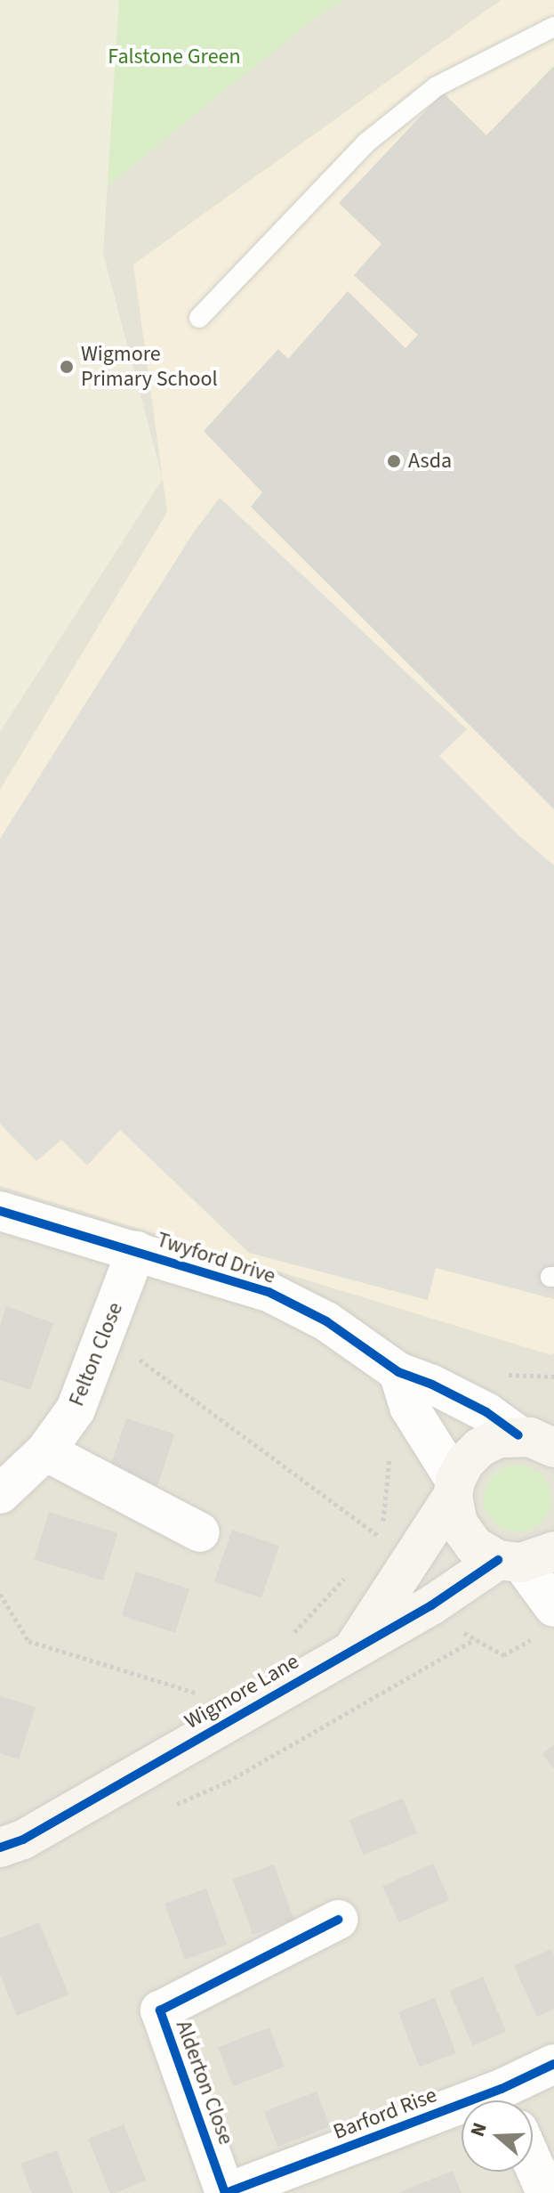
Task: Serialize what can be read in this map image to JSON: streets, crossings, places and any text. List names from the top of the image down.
{
  "streets": {
    "street": [
      "Twyford Drive",
      "Felton Close",
      "Wigmore Lane",
      "Alderton Close",
      "Barford Rise"
    ]
  },
  "crossings": [
    ["Twyford Drive", "Felton Close"],
    ["Twyford Drive", "Wigmore Lane"],
    ["Alderton Close", "Barford Rise"]
  ],
  "parks": ["Falstone Green"],
  "places": ["Wigmore Primary School", "Asda"],
  "north": "left"
}
